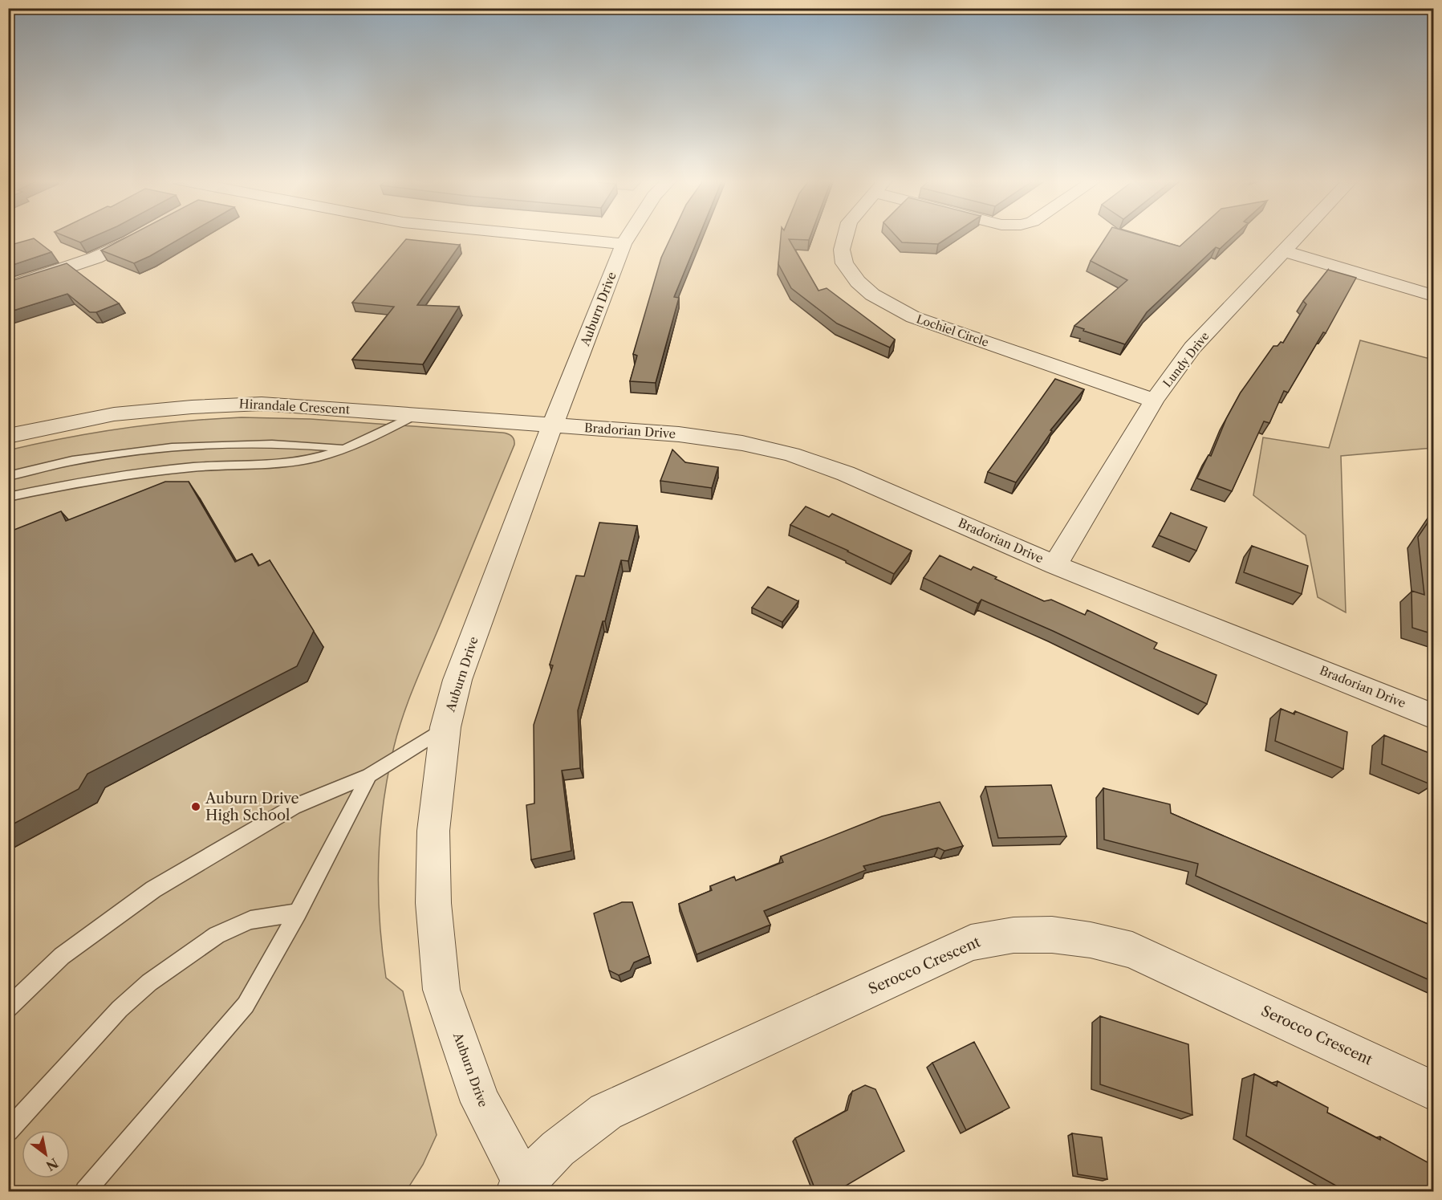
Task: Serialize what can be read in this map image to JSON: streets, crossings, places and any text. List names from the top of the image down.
{
  "streets": {
    "street": [
      "Auburn Drive",
      "Lochiel Circle",
      "Lundy Drive",
      "Hirandale Crescent",
      "Bradorian Drive",
      "Serocco Crescent"
    ]
  },
  "crossings": [
    ["Auburn Drive", "Hirandale Crescent"],
    ["Auburn Drive", "Bradorian Drive"],
    ["Auburn Drive", "Serocco Crescent"],
    ["Lochiel Circle", "Lundy Drive"],
    ["Lundy Drive", "Bradorian Drive"],
    ["Hirandale Crescent", "Bradorian Drive"]
  ],
  "places": ["Auburn Drive High School"],
  "north": "bottom right"
}
